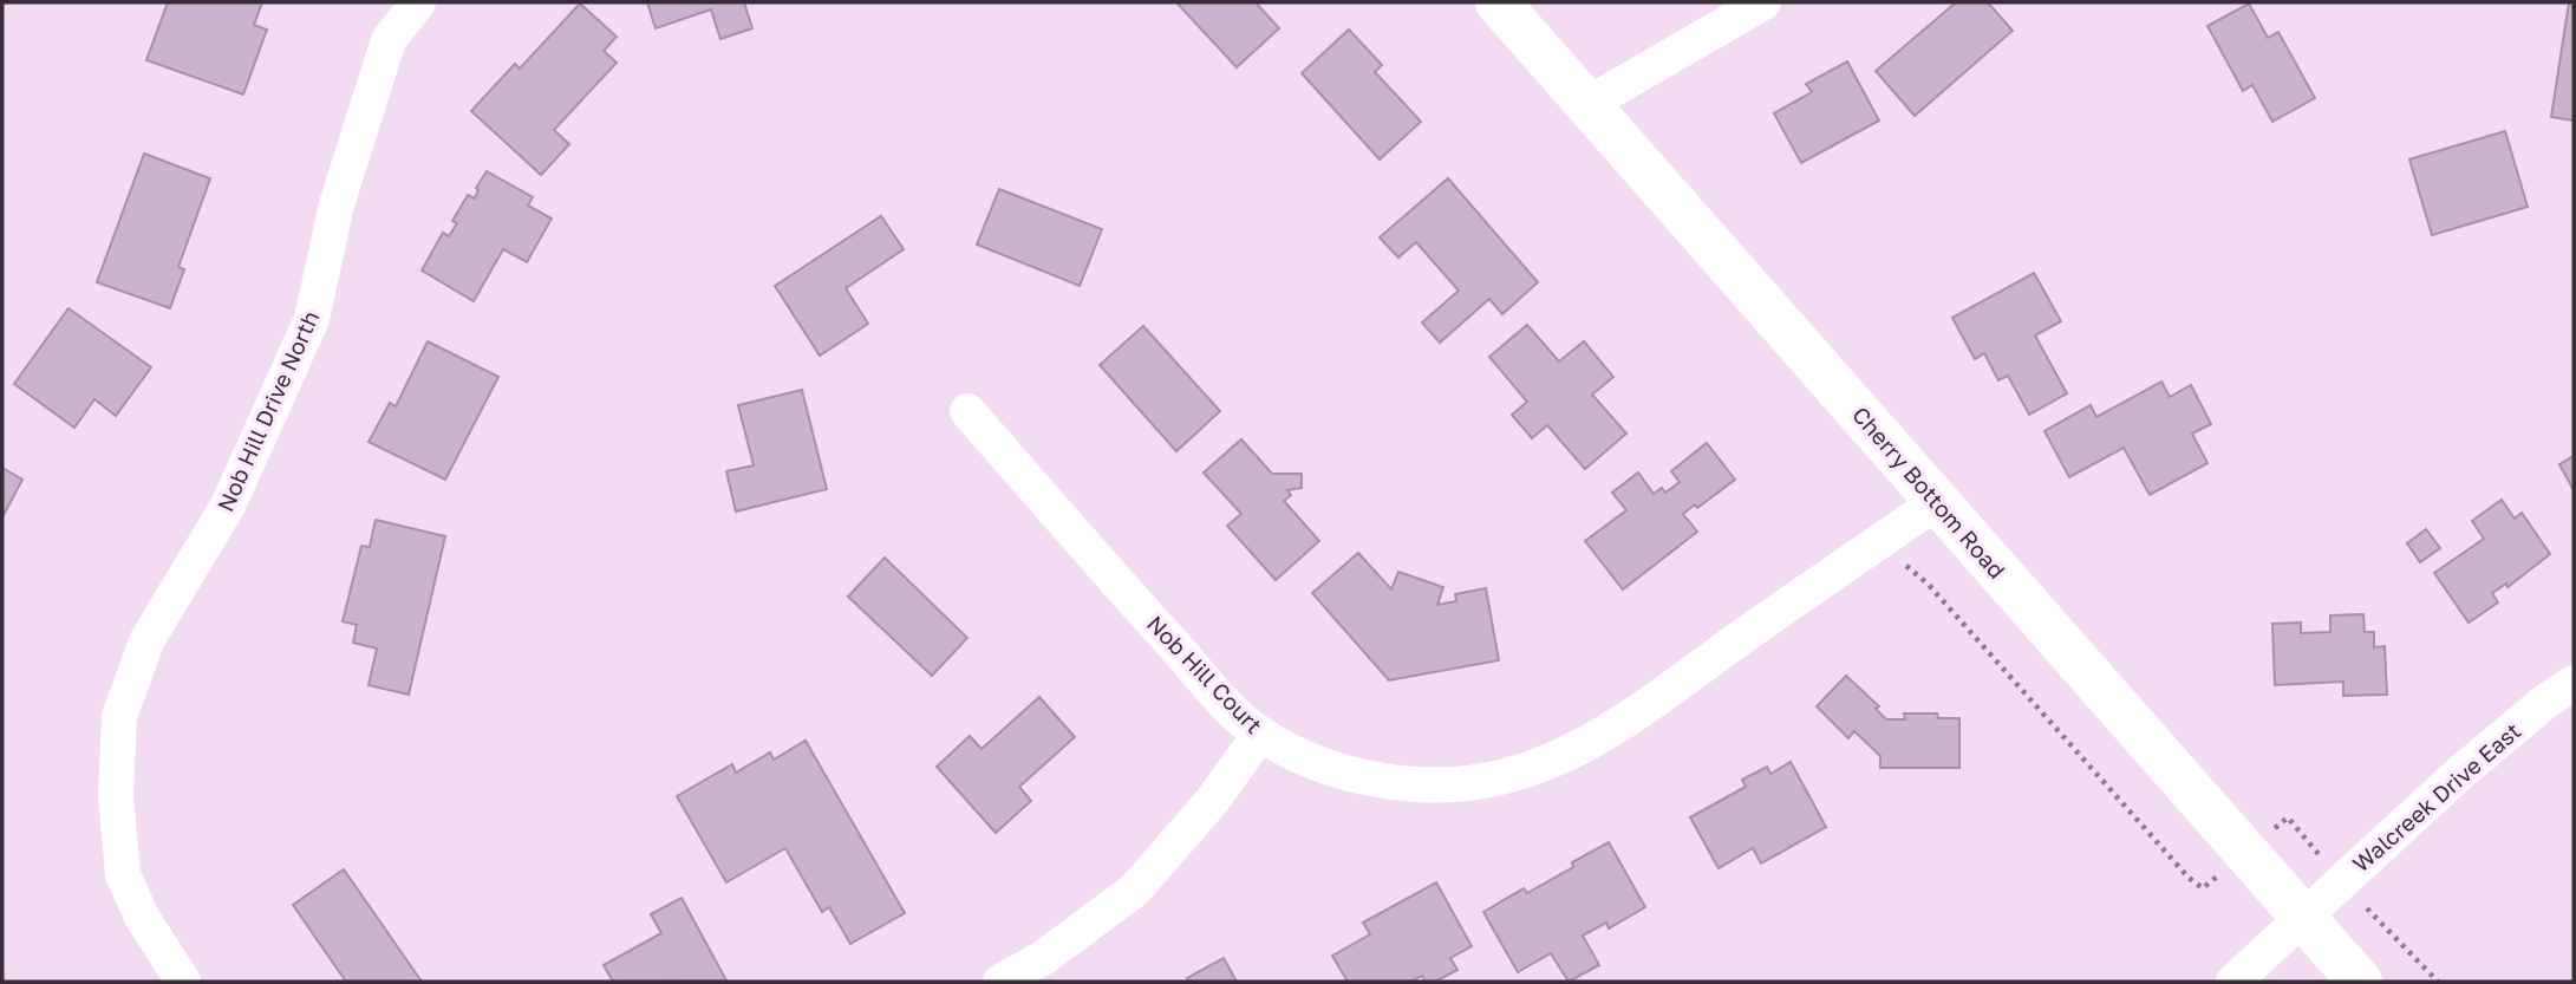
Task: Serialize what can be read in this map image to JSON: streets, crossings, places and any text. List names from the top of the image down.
{
  "streets": {
    "main road": ["Cherry Bottom Road"],
    "street": ["Nob Hill Drive North", "Nob Hill Court", "Walcreek Drive East"]
  },
  "crossings": [
    ["Cherry Bottom Road", "Nob Hill Court"],
    ["Cherry Bottom Road", "Walcreek Drive East"]
  ]
}
